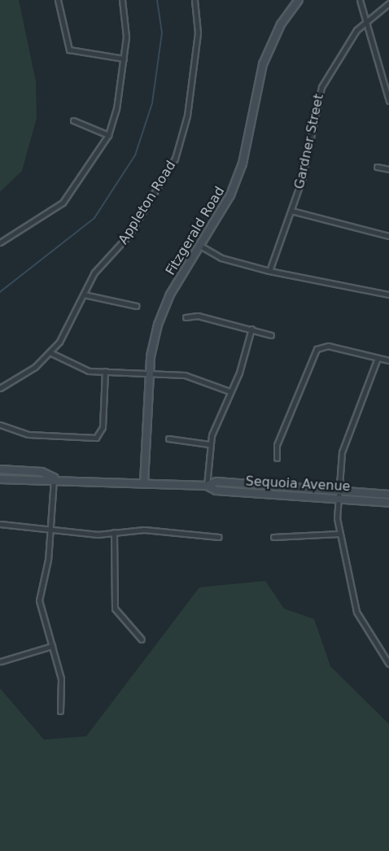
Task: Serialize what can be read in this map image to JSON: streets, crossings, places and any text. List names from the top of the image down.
{
  "streets": {
    "main road": ["Fitzgerald Road", "Sequoia Avenue"],
    "street": ["Gardner Street", "Appleton Road"]
  },
  "crossings": [
    ["Fitzgerald Road", "Sequoia Avenue"]
  ]
}
